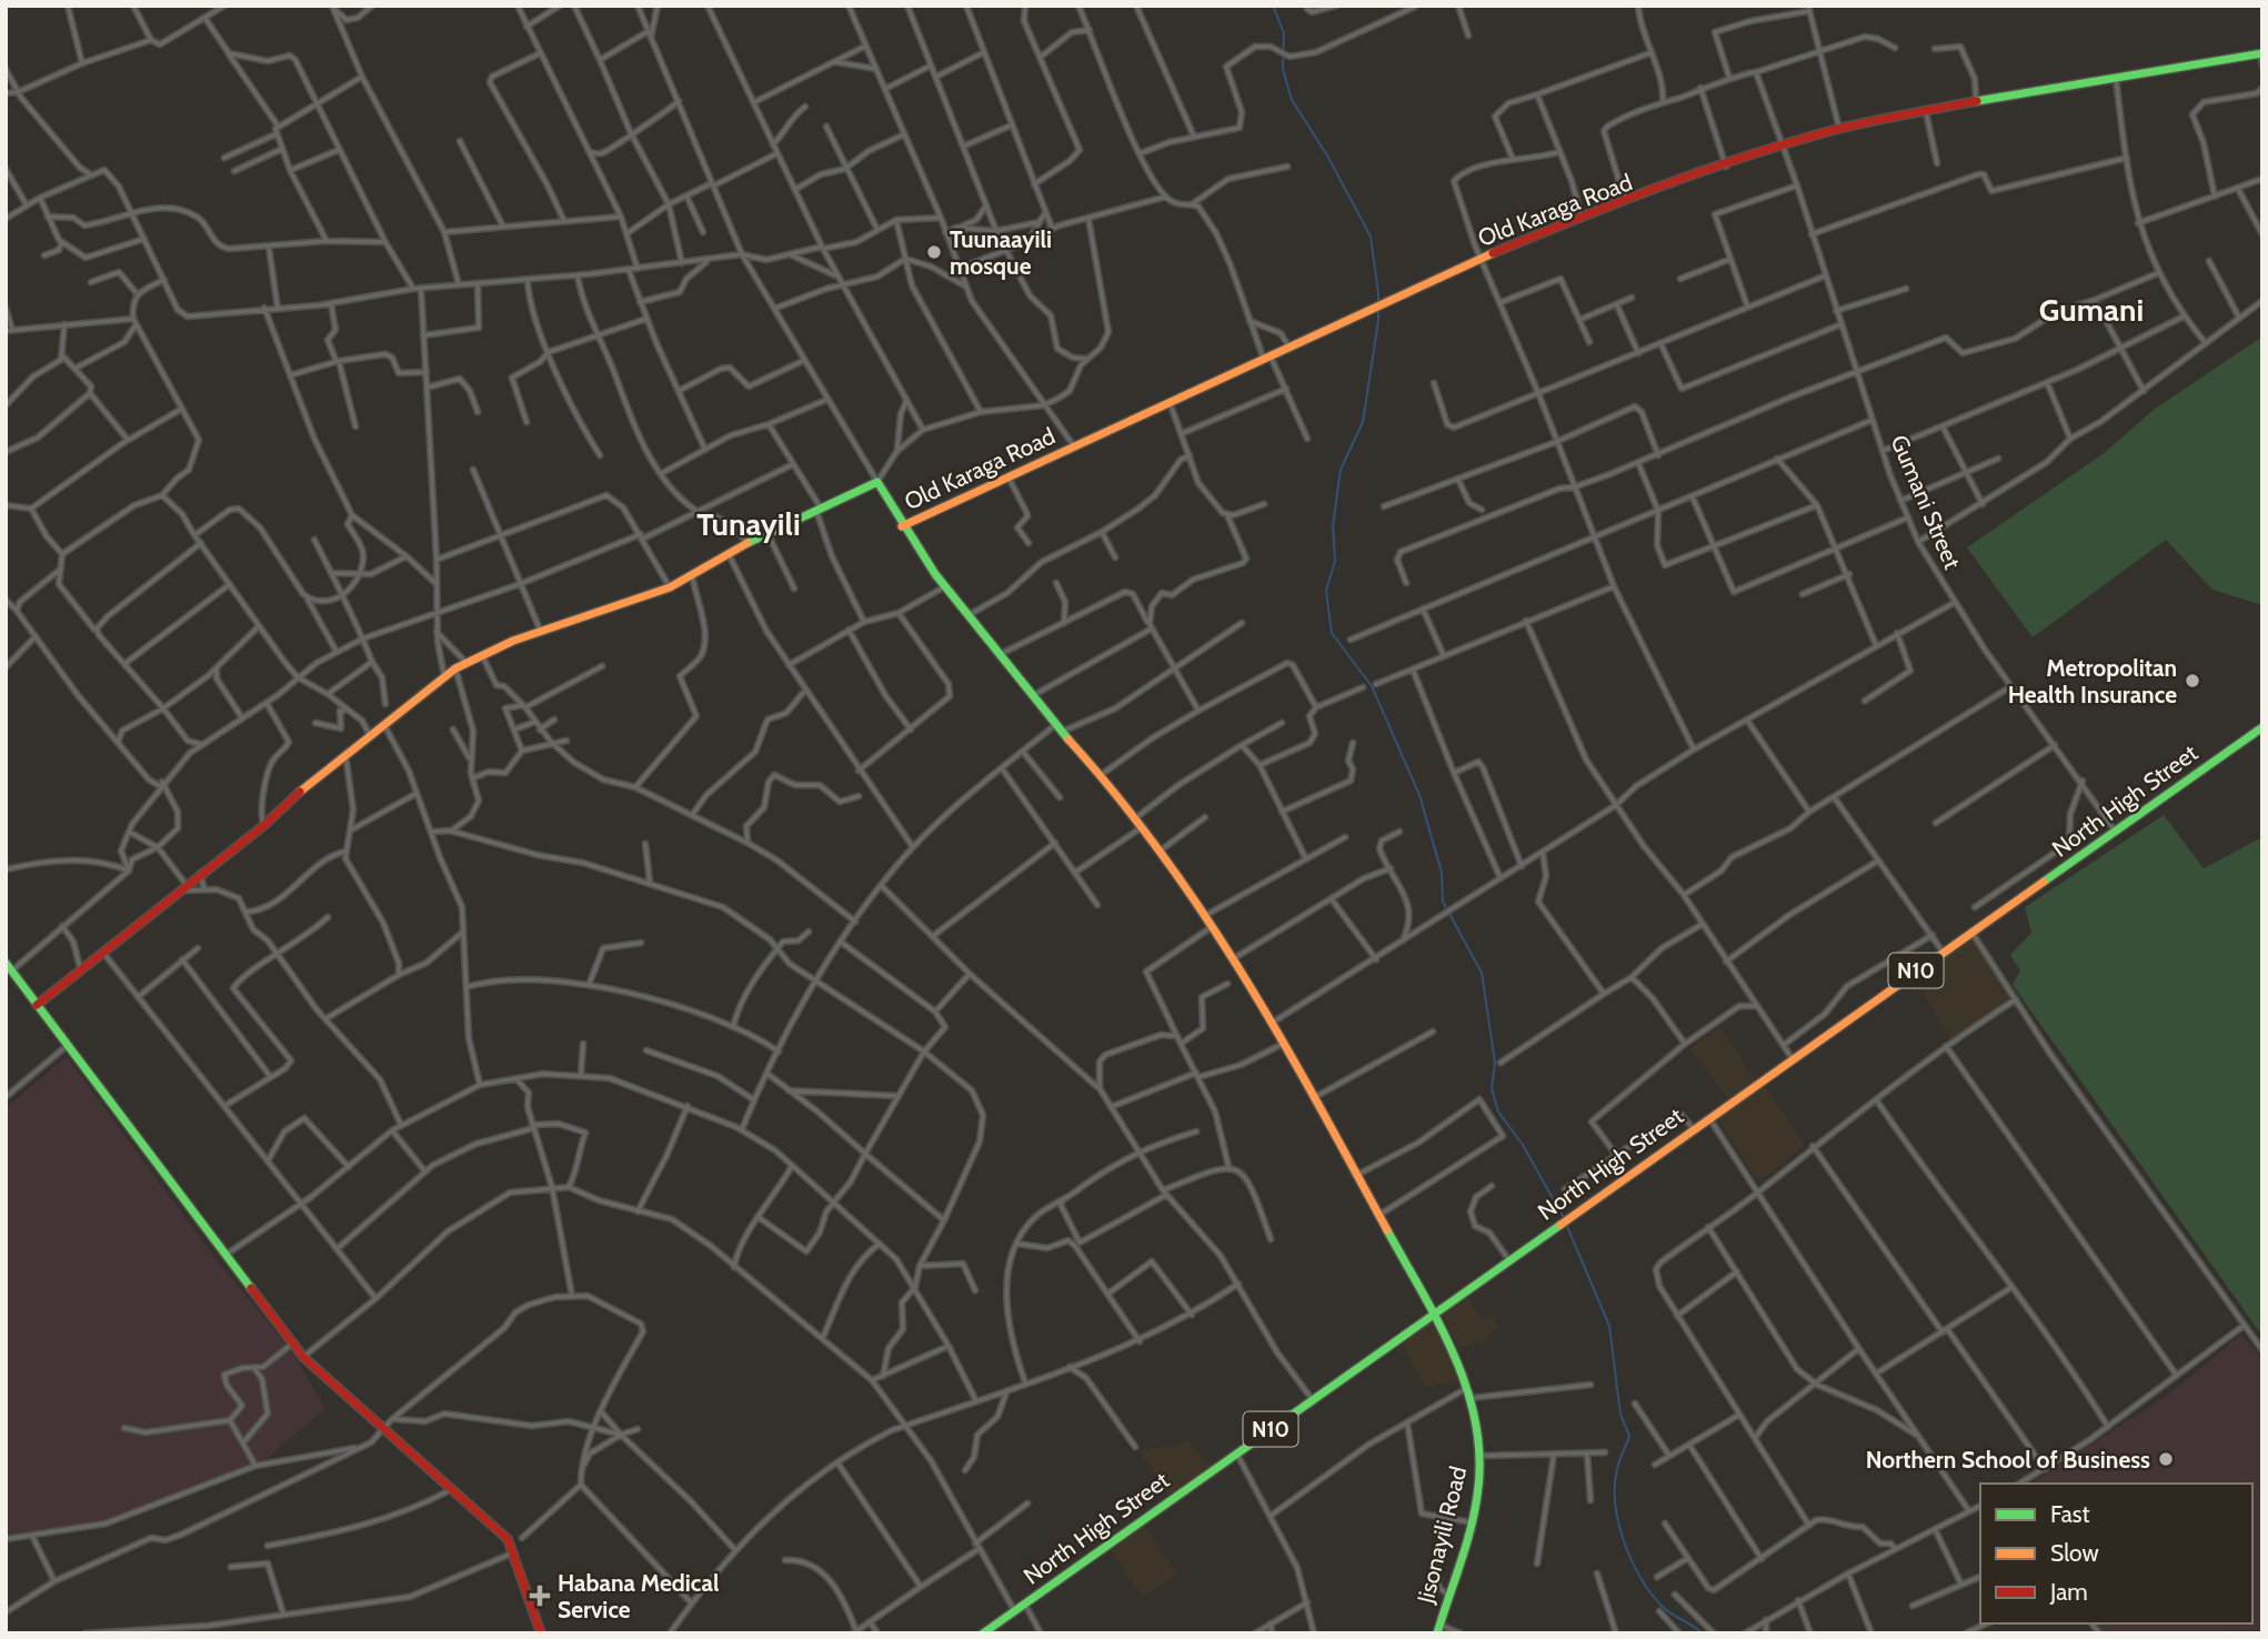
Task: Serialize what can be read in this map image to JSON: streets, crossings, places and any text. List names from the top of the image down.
{
  "streets": {
    "main road": [
      "Old Karaga Road",
      "North High Street",
      "N10",
      "Jisonayili Road"
    ],
    "street": ["Gumani Street"]
  },
  "crossings": [
    ["Old Karaga Road", "Gumani Street"],
    ["Old Karaga Road", "Jisonayili Road"],
    ["Gumani Street", "North High Street"],
    ["North High Street", "Jisonayili Road"]
  ],
  "districts": ["Gumani", "Tunayili"],
  "places": {
    "other": ["Tuunaayili mosque", "Metropolitan Health Insurance", "Northern School of Business"],
    "health": ["Habana Medical Service"]
  },
  "legend": ["Fast", "Slow", "Jam"]
}
